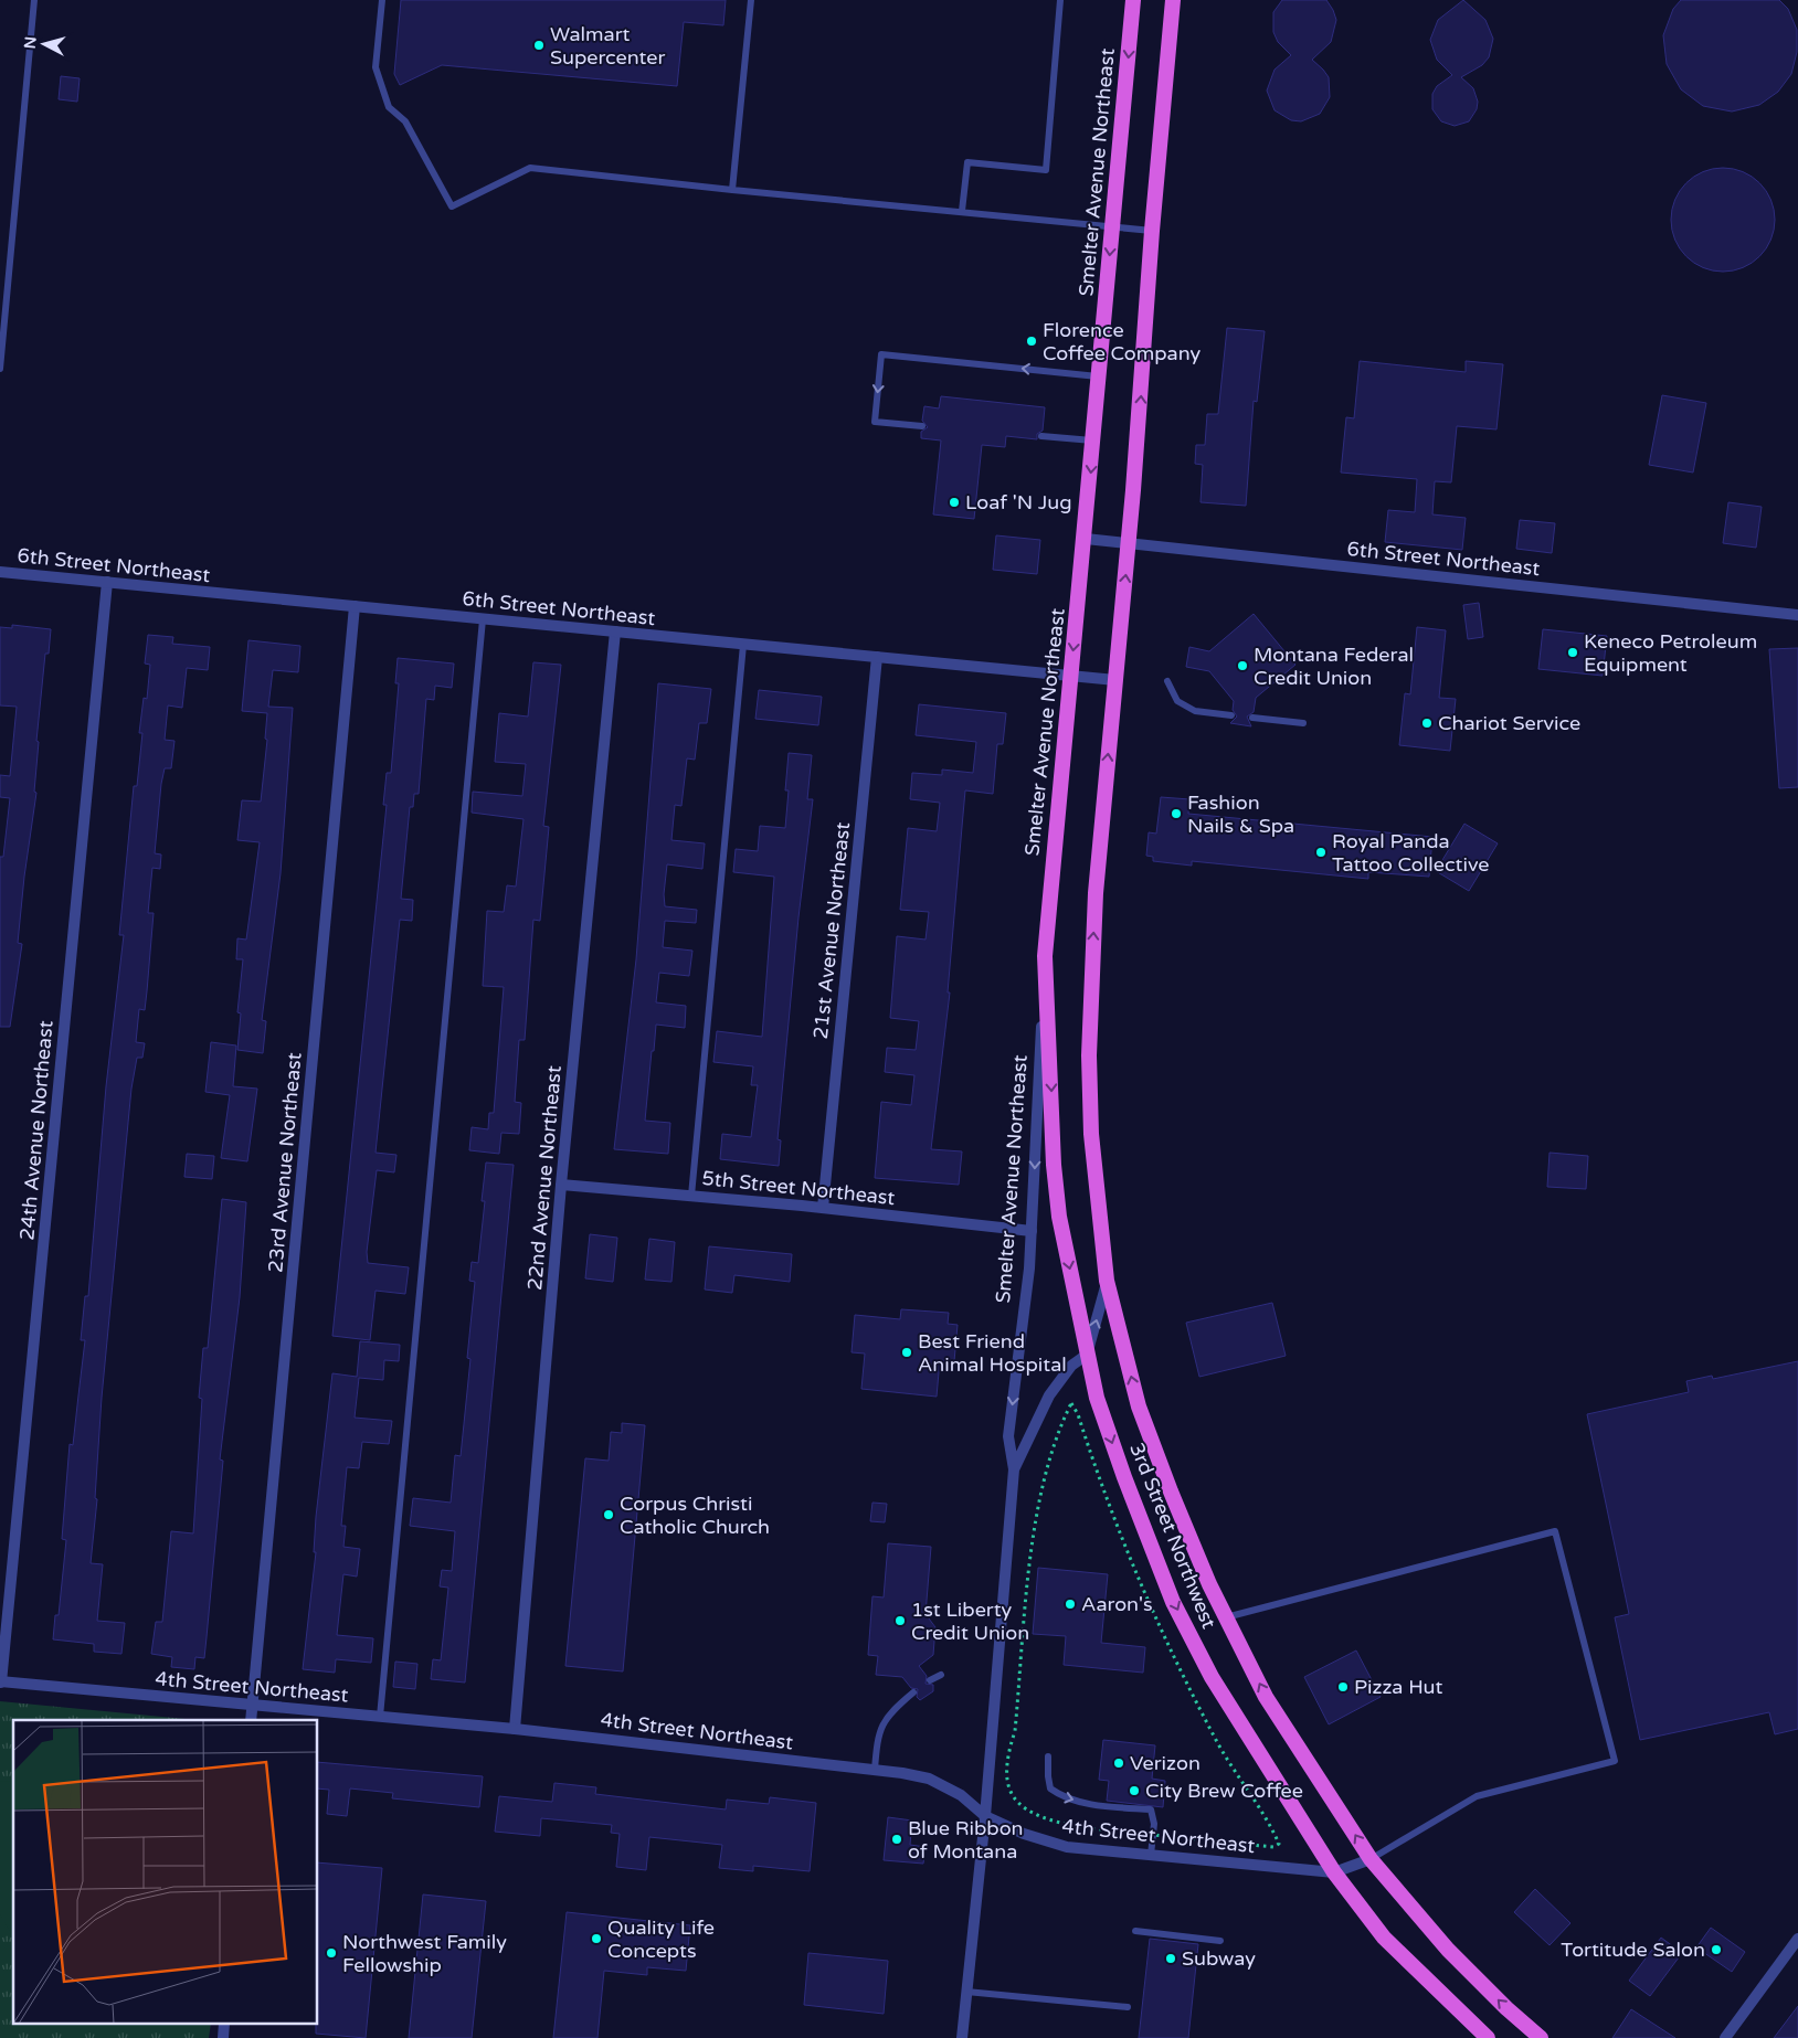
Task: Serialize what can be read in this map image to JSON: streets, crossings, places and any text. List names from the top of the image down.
{
  "streets": {
    "highway": ["Smelter Avenue Northeast", "3rd Street Northwest"],
    "street": [
      "6th Street Northeast",
      "21st Avenue Northeast",
      "24th Avenue Northeast",
      "23rd Avenue Northeast",
      "22nd Avenue Northeast",
      "5th Street Northeast",
      "4th Street Northeast"
    ]
  },
  "crossings": [
    ["Smelter Avenue Northeast", "6th Street Northeast"],
    ["Smelter Avenue Northeast", "5th Street Northeast"],
    ["Smelter Avenue Northeast", "3rd Street Northwest"],
    ["Smelter Avenue Northeast", "4th Street Northeast"],
    ["6th Street Northeast", "21st Avenue Northeast"],
    ["6th Street Northeast", "24th Avenue Northeast"],
    ["6th Street Northeast", "23rd Avenue Northeast"],
    ["6th Street Northeast", "22nd Avenue Northeast"],
    ["6th Street Northeast", "3rd Street Northwest"],
    ["21st Avenue Northeast", "5th Street Northeast"],
    ["24th Avenue Northeast", "4th Street Northeast"],
    ["23rd Avenue Northeast", "4th Street Northeast"],
    ["22nd Avenue Northeast", "5th Street Northeast"],
    ["22nd Avenue Northeast", "4th Street Northeast"],
    ["3rd Street Northwest", "4th Street Northeast"]
  ],
  "places": [
    "Walmart Supercenter",
    "Florence Coffee Company",
    "Loaf 'N Jug",
    "Keneco Petroleum Equipment",
    "Montana Federal Credit Union",
    "Chariot Service",
    "Fashion Nails & Spa",
    "Royal Panda Tattoo Collective",
    "Best Friend Animal Hospital",
    "Corpus Christi Catholic Church",
    "Aaron's",
    "1st Liberty Credit Union",
    "Pizza Hut",
    "Verizon",
    "City Brew Coffee",
    "Blue Ribbon of Montana",
    "Quality Life Concepts",
    "Tortitude Salon",
    "Northwest Family Fellowship",
    "Subway"
  ],
  "north": "left"
}
